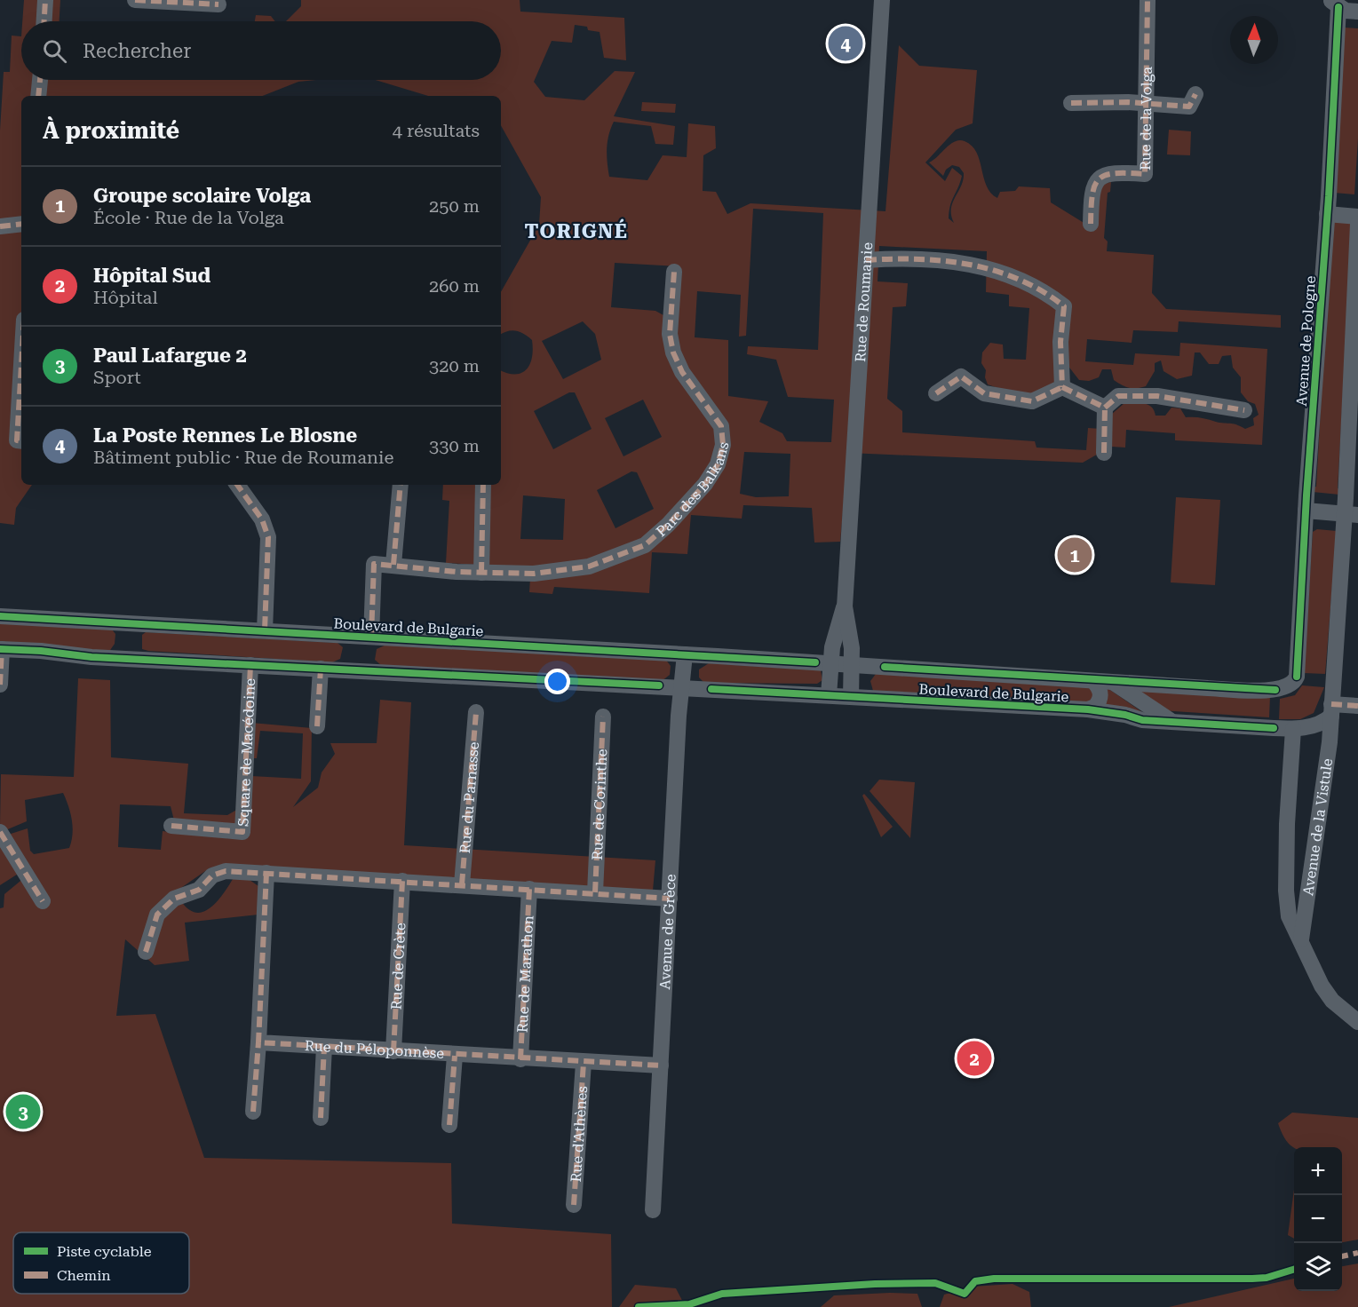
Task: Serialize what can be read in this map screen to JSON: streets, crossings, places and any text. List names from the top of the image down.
{
  "streets": {
    "street": [
      "Rue de la Volga",
      "Rue de Roumanie",
      "Avenue de Pologne",
      "Parc des Balkans",
      "Boulevard de Bulgarie",
      "Square de Macédoine",
      "Rue du Parnasse",
      "Rue de Corinthe",
      "Avenue de la Vistule",
      "Avenue de Grèce",
      "Rue de Crète",
      "Rue de Marathon",
      "Rue du Péloponnèse",
      "Rue d'Athènes"
    ]
  },
  "crossings": [
    ["Rue de Roumanie", "Boulevard de Bulgarie"],
    ["Avenue de Pologne", "Boulevard de Bulgarie"],
    ["Parc des Balkans", "Boulevard de Bulgarie"],
    ["Boulevard de Bulgarie", "Square de Macédoine"],
    ["Boulevard de Bulgarie", "Avenue de la Vistule"],
    ["Boulevard de Bulgarie", "Avenue de Grèce"],
    ["Avenue de Grèce", "Rue du Péloponnèse"],
    ["Rue de Crète", "Rue du Péloponnèse"],
    ["Rue de Marathon", "Rue du Péloponnèse"],
    ["Rue du Péloponnèse", "Rue d'Athènes"]
  ],
  "districts": ["TORIGNÉ"],
  "legend": ["Piste cyclable", "Chemin"],
  "north": "top",
  "page": {
    "search": "Rechercher",
    "pins": [
      "4",
      "1",
      "2",
      "3"
    ],
    "heading": ["À proximité", "4 résultats"],
    "list": [
      {
        "mark": "1",
        "name": "Groupe scolaire Volga",
        "note": "École · Rue de la Volga",
        "value": "250 m"
      },
      {
        "mark": "2",
        "name": "Hôpital Sud",
        "note": "Hôpital",
        "value": "260 m"
      },
      {
        "mark": "3",
        "name": "Paul Lafargue 2",
        "note": "Sport",
        "value": "320 m"
      },
      {
        "mark": "4",
        "name": "La Poste Rennes Le Blosne",
        "note": "Bâtiment public · Rue de Roumanie",
        "value": "330 m"
      }
    ],
    "map_buttons": ["+", "−"]
  }
}
